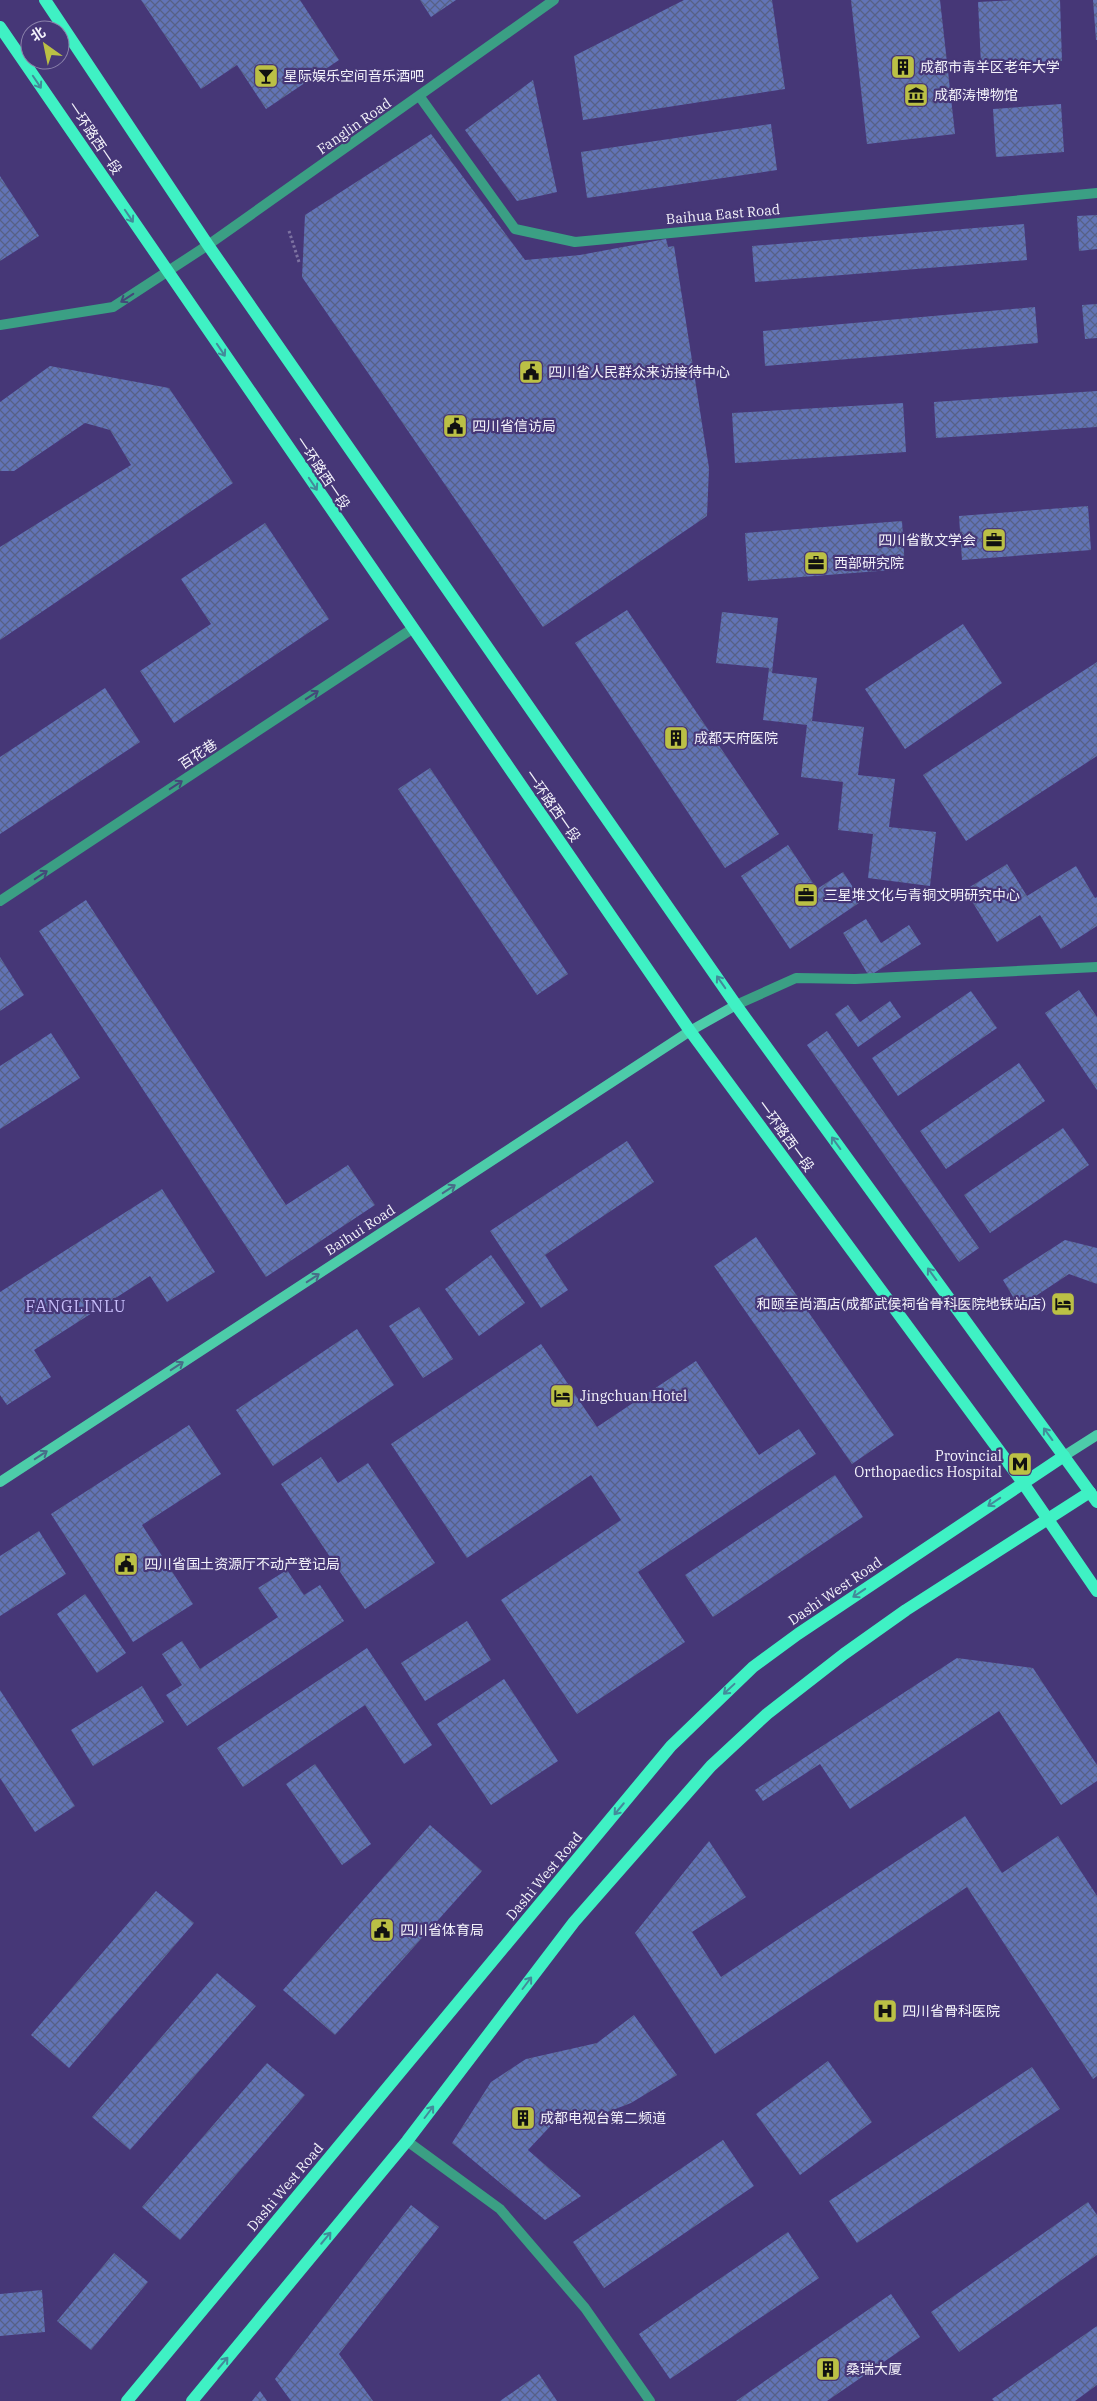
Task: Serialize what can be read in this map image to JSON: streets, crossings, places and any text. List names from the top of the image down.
{
  "streets": {
    "main road": ["一环路西一段", "Dashi West Road"],
    "street": [
      "Fanglin Road",
      "Baihua East Road",
      "百花巷",
      "Baihui Road"
    ]
  },
  "crossings": [
    ["Fanglin Road", "一环路西一段"],
    ["Fanglin Road", "Baihua East Road"],
    ["一环路西一段", "百花巷"],
    ["一环路西一段", "Baihui Road"],
    ["一环路西一段", "Dashi West Road"]
  ],
  "one_way": ["百花巷", "Baihui Road"],
  "districts": ["FANGLINLU"],
  "places": {
    "building": [
      "成都市青羊区老年大学",
      "成都天府医院",
      "成都电视台第二频道",
      "桑瑞大厦"
    ],
    "bar": ["星际娱乐空间音乐酒吧"],
    "museum": ["成都涛博物馆"],
    "public building": [
      "四川省人民群众来访接待中心",
      "四川省信访局",
      "四川省国土资源厅不动产登记局",
      "四川省体育局"
    ],
    "office": ["四川省散文学会", "西部研究院", "三星堆文化与青铜文明研究中心"],
    "hotel": ["和颐至尚酒店(成都武侯祠省骨科医院地铁站店)", "Jingchuan Hotel"],
    "metro station": ["Provincial Orthopaedics Hospital"],
    "hospital": ["四川省骨科医院"]
  },
  "north": "top left"
}
